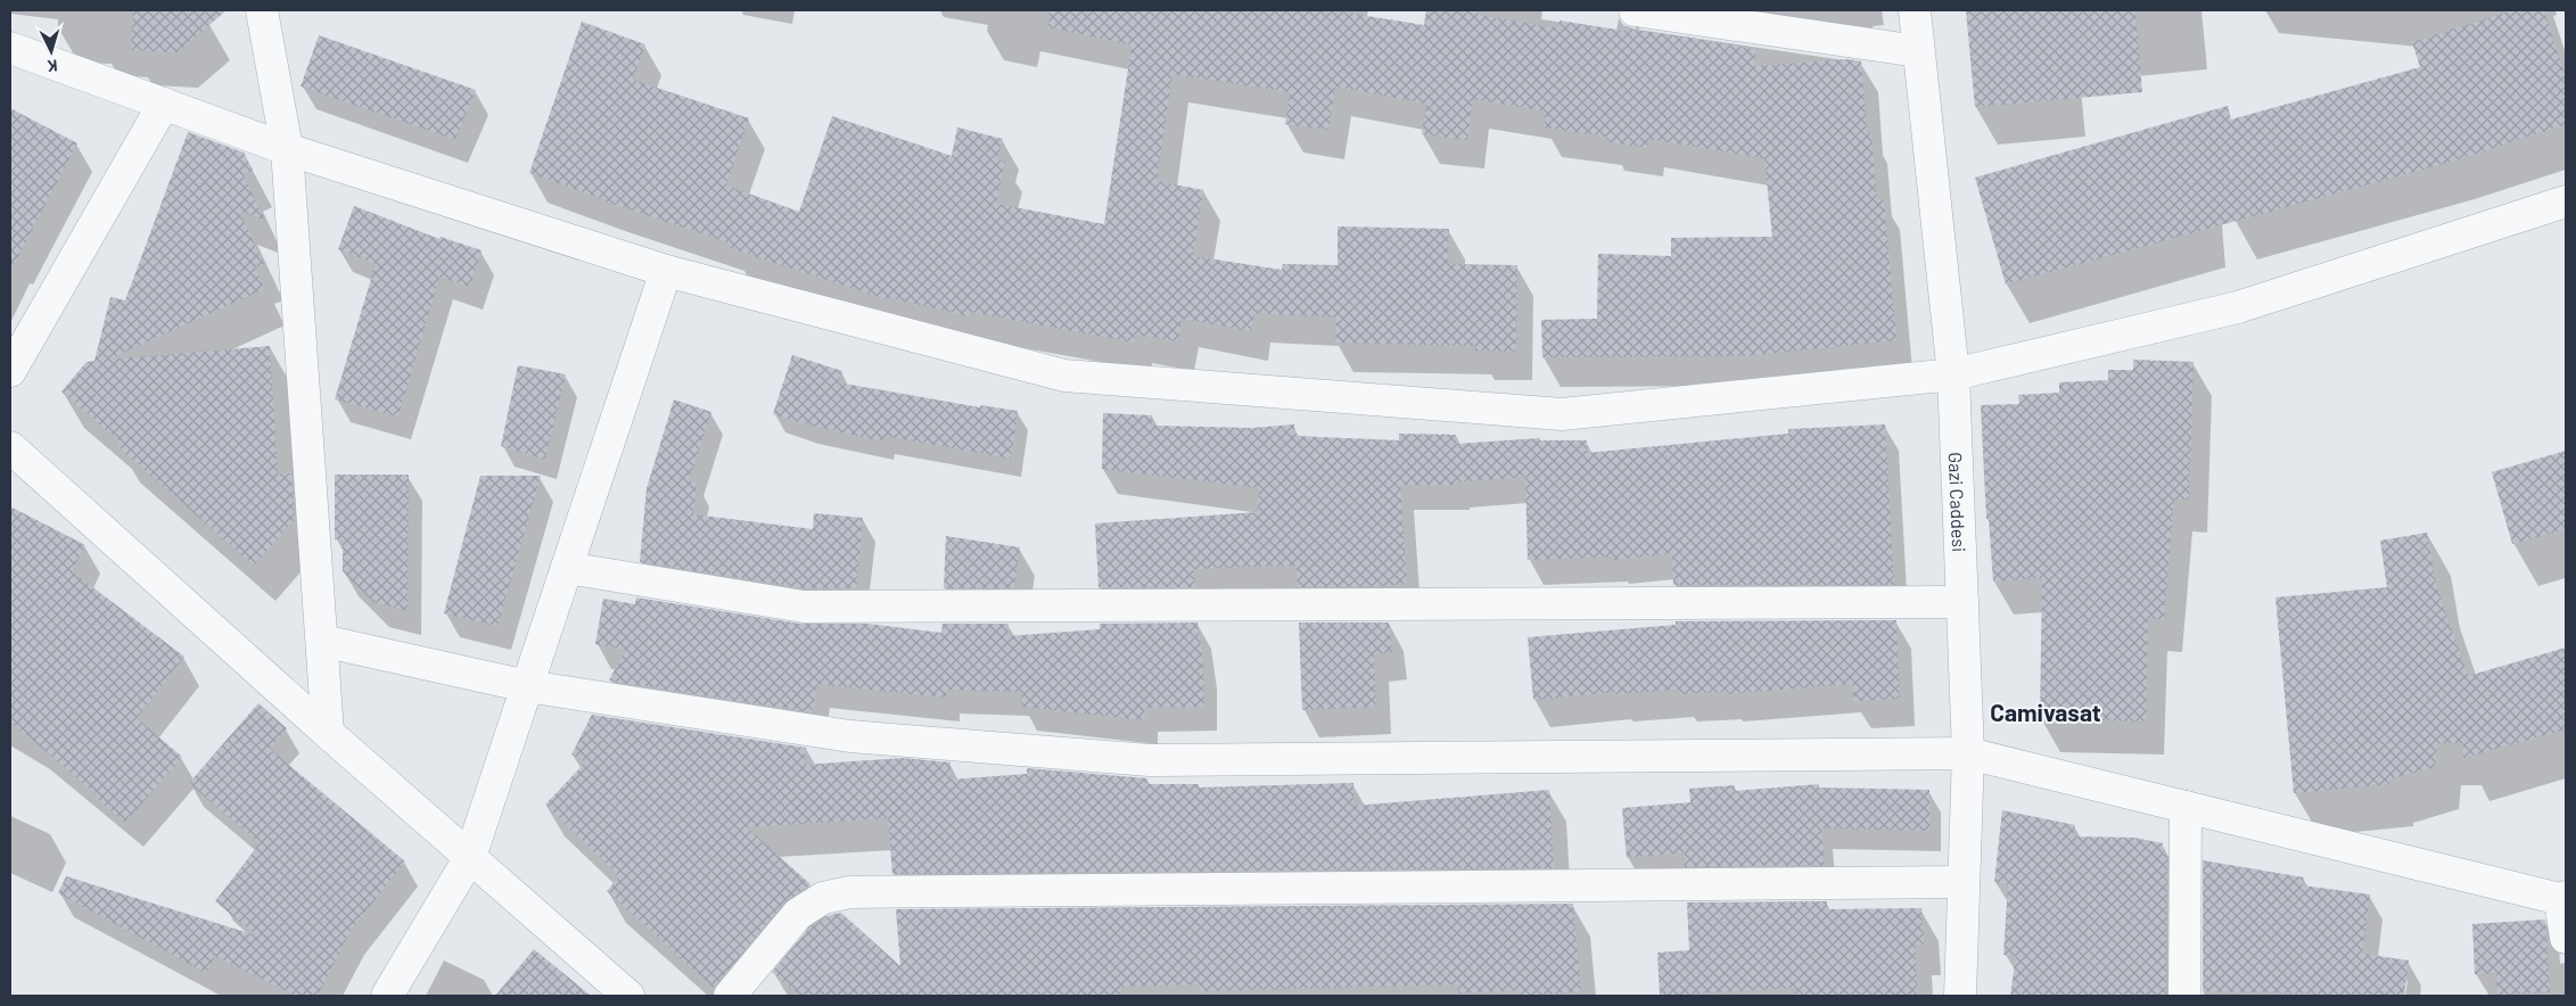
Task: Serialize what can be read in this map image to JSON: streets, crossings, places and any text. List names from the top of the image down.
{
  "streets": {
    "street": ["Gazi Caddesi"]
  },
  "districts": ["Camivasat"],
  "north": "bottom"
}
